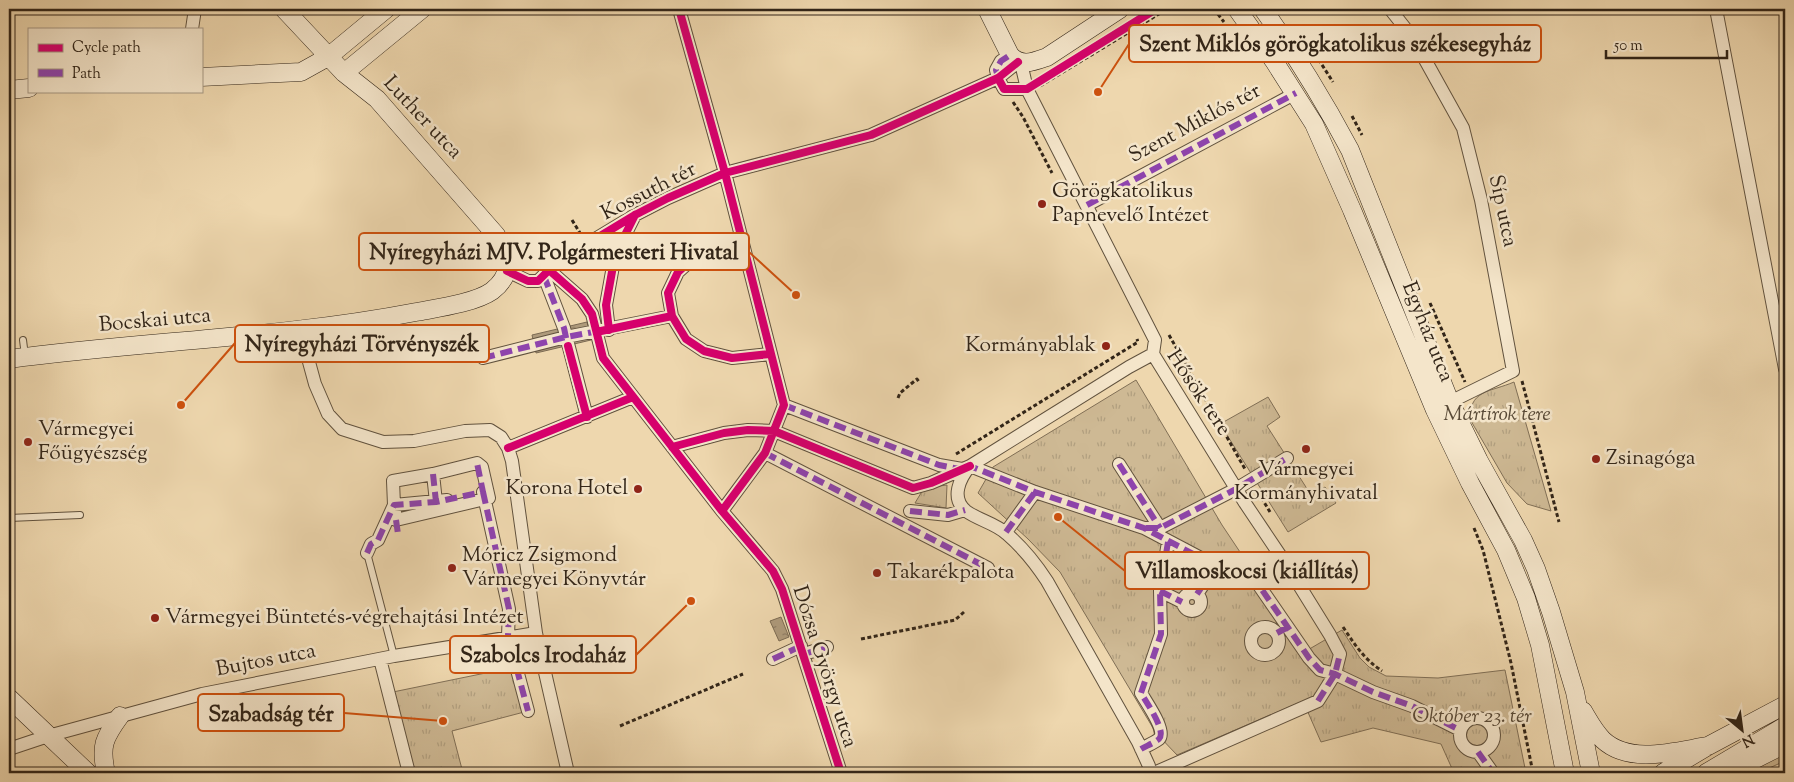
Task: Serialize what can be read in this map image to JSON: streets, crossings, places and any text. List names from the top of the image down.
{
  "streets": {
    "street": [
      "Luther utca",
      "Szent Miklós tér",
      "Kossuth tér",
      "Síp utca",
      "Bocskai utca",
      "Egyház utca",
      "Hősök tere",
      "Bujtos utca",
      "Dózsa György utca"
    ]
  },
  "crossings": [
    ["Szent Miklós tér", "Egyház utca"],
    ["Síp utca", "Egyház utca"]
  ],
  "parks": ["Mártírok tere", "Október 23. tér"],
  "places": [
    "Szent Miklós görögkatolikus székesegyház",
    "Görögkatolikus Papnevelő Intézet",
    "Nyíregyházi MJV. Polgármesteri Hivatal",
    "Kormányablak",
    "Nyíregyházi Törvényszék",
    "Vármegyei Főügyészség",
    "Vármegyei Kormányhivatal",
    "Zsinagóga",
    "Korona Hotel",
    "Villamoskocsi (kiállítás)",
    "Móricz Zsigmond Vármegyei Könyvtár",
    "Takarékpalota",
    "Szabolcs Irodaház",
    "Vármegyei Büntetés-végrehajtási Intézet",
    "Szabadság tér"
  ],
  "legend": ["Cycle path", "Path"],
  "scale_bar": "50 m",
  "north": "bottom right"
}
